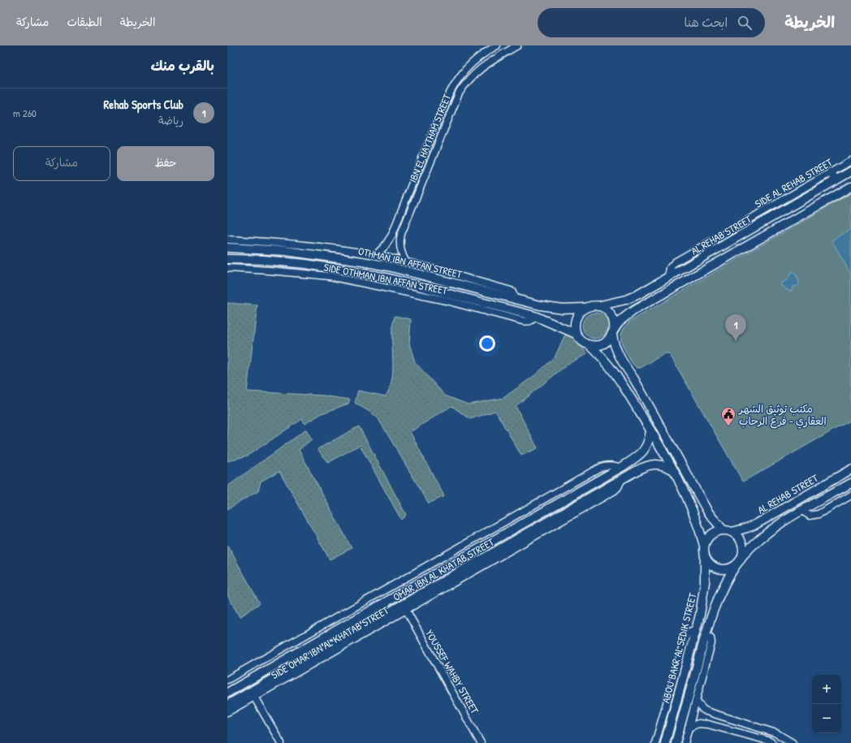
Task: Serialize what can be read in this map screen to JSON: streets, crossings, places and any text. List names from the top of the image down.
{
  "streets": {
    "street": [
      "IBN EL HAYTHAM STREET",
      "SIDE AL REHAB STREET",
      "AL REHAB STREET",
      "OTHMAN IBN AFFAN STREET",
      "SIDE OTHMAN IBN AFFAN STREET",
      "OMAR IBN AL KHATAB STREET",
      "SIDE OMAR IBN AL KHATAB STREET",
      "ABOU BAKR AL SEDIK STREET",
      "YOUSSEF WAHBY STREET"
    ]
  },
  "crossings": [
    ["IBN EL HAYTHAM STREET", "SIDE OTHMAN IBN AFFAN STREET"],
    ["SIDE AL REHAB STREET", "AL REHAB STREET"],
    ["AL REHAB STREET", "OTHMAN IBN AFFAN STREET"],
    ["AL REHAB STREET", "ABOU BAKR AL SEDIK STREET"],
    ["OTHMAN IBN AFFAN STREET", "SIDE OTHMAN IBN AFFAN STREET"],
    ["OMAR IBN AL KHATAB STREET", "SIDE OMAR IBN AL KHATAB STREET"],
    ["SIDE OMAR IBN AL KHATAB STREET", "YOUSSEF WAHBY STREET"]
  ],
  "places": {
    "public building": ["مكتب توثيق الشهر العقاري - فرع الرحاب"]
  },
  "page": {
    "header": "الخريطة",
    "search": "ابحث هنا",
    "nav": ["الخريطة", "الطبقات", "مشاركة"],
    "heading": "بالقرب منك",
    "list": [
      {
        "mark": "1",
        "name": "Rehab Sports Club",
        "note": "رياضة",
        "value": "260 m"
      }
    ],
    "buttons": ["حفظ", "مشاركة"],
    "pins": "1",
    "map_buttons": ["+", "−"]
  }
}
